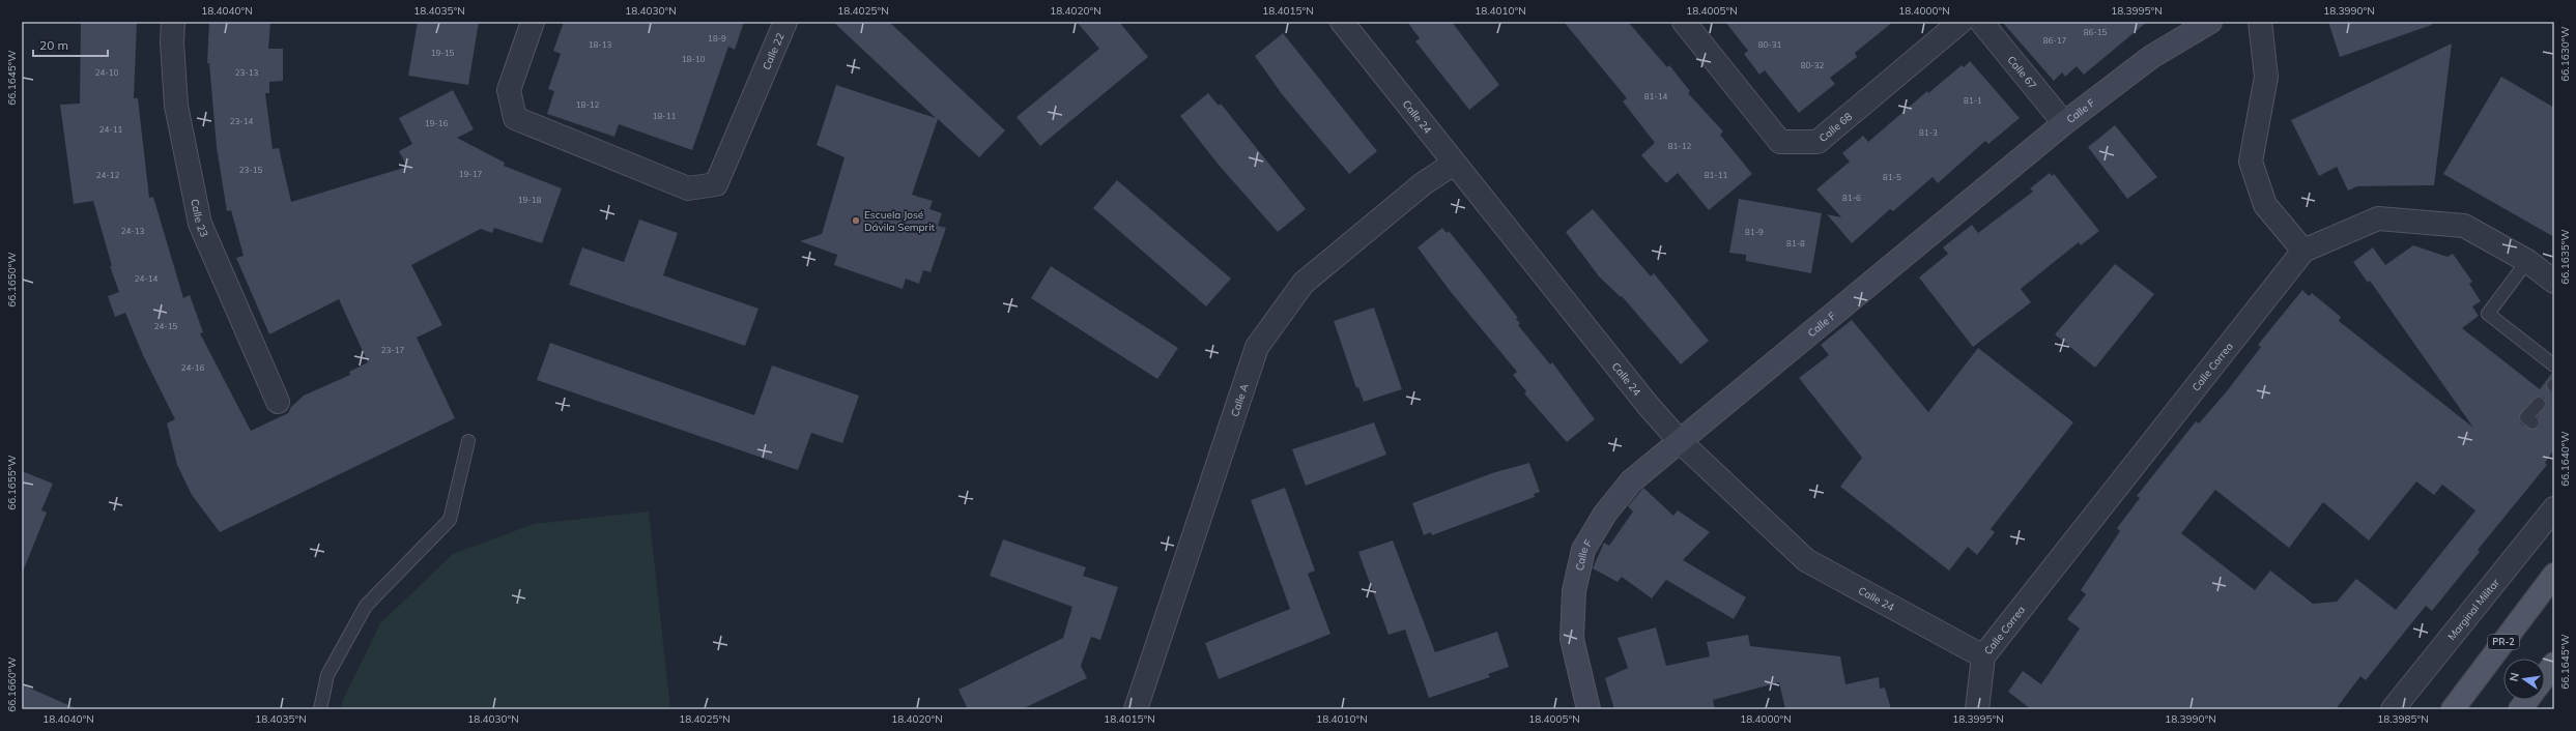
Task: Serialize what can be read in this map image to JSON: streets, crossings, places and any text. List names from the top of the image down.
{
  "streets": {
    "main road": ["PR-2"],
    "street": [
      "Calle 22",
      "Calle 67",
      "Calle F",
      "Calle 24",
      "Calle 68",
      "Calle 23",
      "Calle Correa",
      "Calle A",
      "Marginal Militar"
    ]
  },
  "crossings": [
    ["Calle 67", "Calle F"],
    ["Calle F", "Calle 24"],
    ["Calle 24", "Calle Correa"],
    ["Calle 24", "Calle A"]
  ],
  "places": ["Escuela José Dávila Semprit"],
  "house_numbers": [
    "86-15",
    "18-9",
    "86-17",
    "18-13",
    "80-31",
    "19-15",
    "18-10",
    "80-32",
    "24-10",
    "23-13",
    "81-14",
    "81-1",
    "18-12",
    "18-11",
    "23-14",
    "19-16",
    "24-11",
    "81-3",
    "81-12",
    "23-15",
    "19-17",
    "24-12",
    "81-11",
    "81-5",
    "81-6",
    "19-18",
    "24-13",
    "81-9",
    "81-8",
    "24-14",
    "24-15",
    "23-17",
    "24-16"
  ],
  "scale_bar": "20 m",
  "north": "left",
  "coordinates": [
    "18.4040°N",
    "18.4035°N",
    "18.4030°N",
    "18.4025°N",
    "18.4020°N",
    "18.4015°N",
    "18.4010°N",
    "18.4005°N",
    "18.4000°N",
    "18.3995°N",
    "18.3990°N",
    "66.1630°W",
    "66.1645°W",
    "66.1635°W",
    "66.1650°W",
    "66.1640°W",
    "66.1655°W",
    "66.1660°W",
    "18.3985°N"
  ]
}
